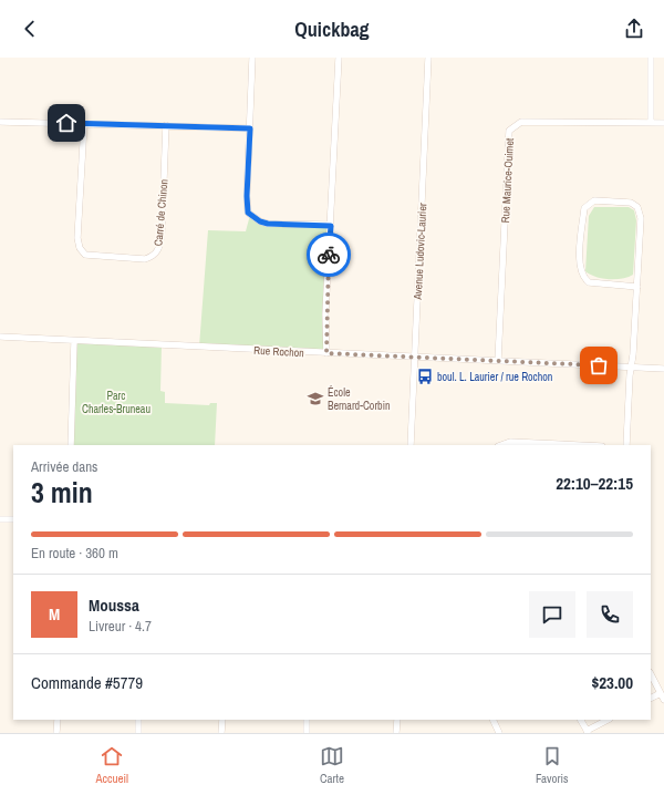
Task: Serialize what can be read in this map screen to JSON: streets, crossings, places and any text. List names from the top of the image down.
{
  "streets": {
    "street": [
      "Rue Maurice-Ouimet",
      "Carré de Chinon",
      "Avenue Ludovic-Laurier",
      "Rue Rochon"
    ]
  },
  "crossings": [
    ["Rue Maurice-Ouimet", "Rue Rochon"],
    ["Avenue Ludovic-Laurier", "Rue Rochon"]
  ],
  "parks": ["Parc Charles-Bruneau"],
  "places": {
    "bus stop": ["boul. L. Laurier / rue Rochon"],
    "school or university": ["École Bernard-Corbin"]
  },
  "page": {
    "header": "Quickbag",
    "heading": ["3 min", "Arrivée dans", "22:10–22:15"],
    "panel": [
      "Moussa",
      "Livreur · 4.7",
      "Commande #5779",
      "$23.00"
    ],
    "bar": "En route · 360 m",
    "round": "M",
    "tabs": ["Accueil", "Carte", "Favoris"]
  }
}
